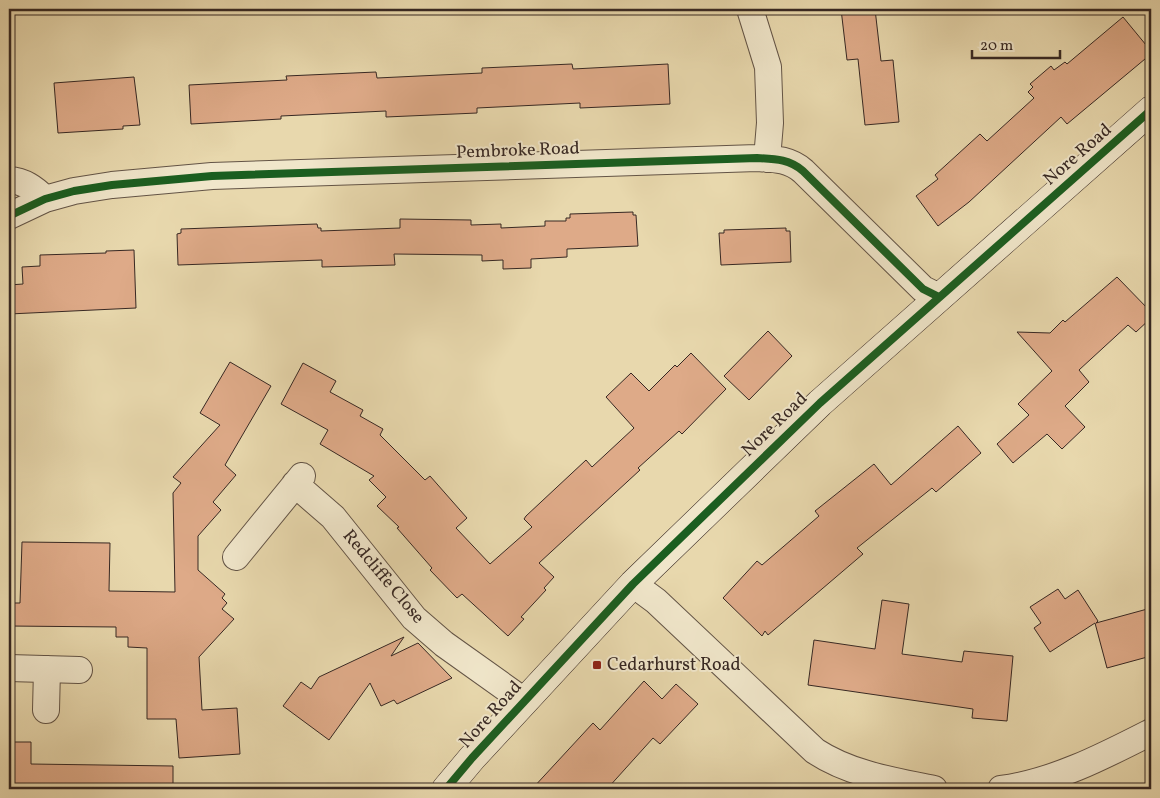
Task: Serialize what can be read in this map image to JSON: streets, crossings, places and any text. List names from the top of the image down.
{
  "streets": {
    "street": ["Pembroke Road", "Nore Road", "Redcliffe Close"]
  },
  "crossings": [
    ["Pembroke Road", "Nore Road"],
    ["Nore Road", "Redcliffe Close"]
  ],
  "places": {
    "transit": ["Cedarhurst Road"]
  },
  "scale_bar": "20 m"
}
